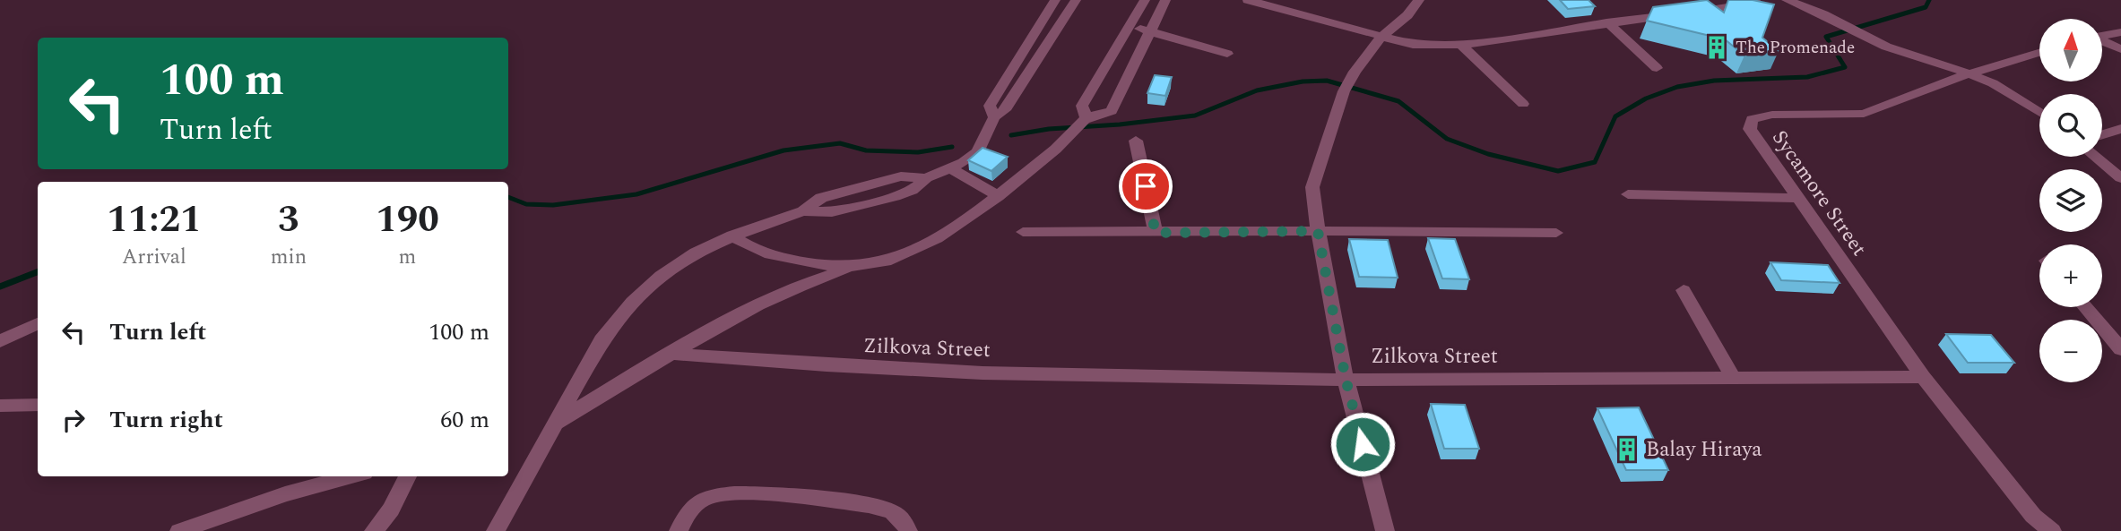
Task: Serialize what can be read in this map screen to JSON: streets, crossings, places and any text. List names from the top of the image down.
{
  "streets": {
    "street": ["Sycamore Street", "Zilkova Street"]
  },
  "crossings": [
    ["Sycamore Street", "Zilkova Street"]
  ],
  "places": {
    "building": ["The Promenade", "Balay Hiraya"]
  },
  "north": "top",
  "page": {
    "map_buttons": ["+", "−"],
    "turn": ["100 m", "Turn left"],
    "eta": [
      "11:21",
      "Arrival",
      "3",
      "min",
      "190",
      "m"
    ],
    "list": [
      {
        "name": "Turn left",
        "value": "100 m"
      },
      {
        "name": "Turn right",
        "value": "60 m"
      }
    ]
  }
}
